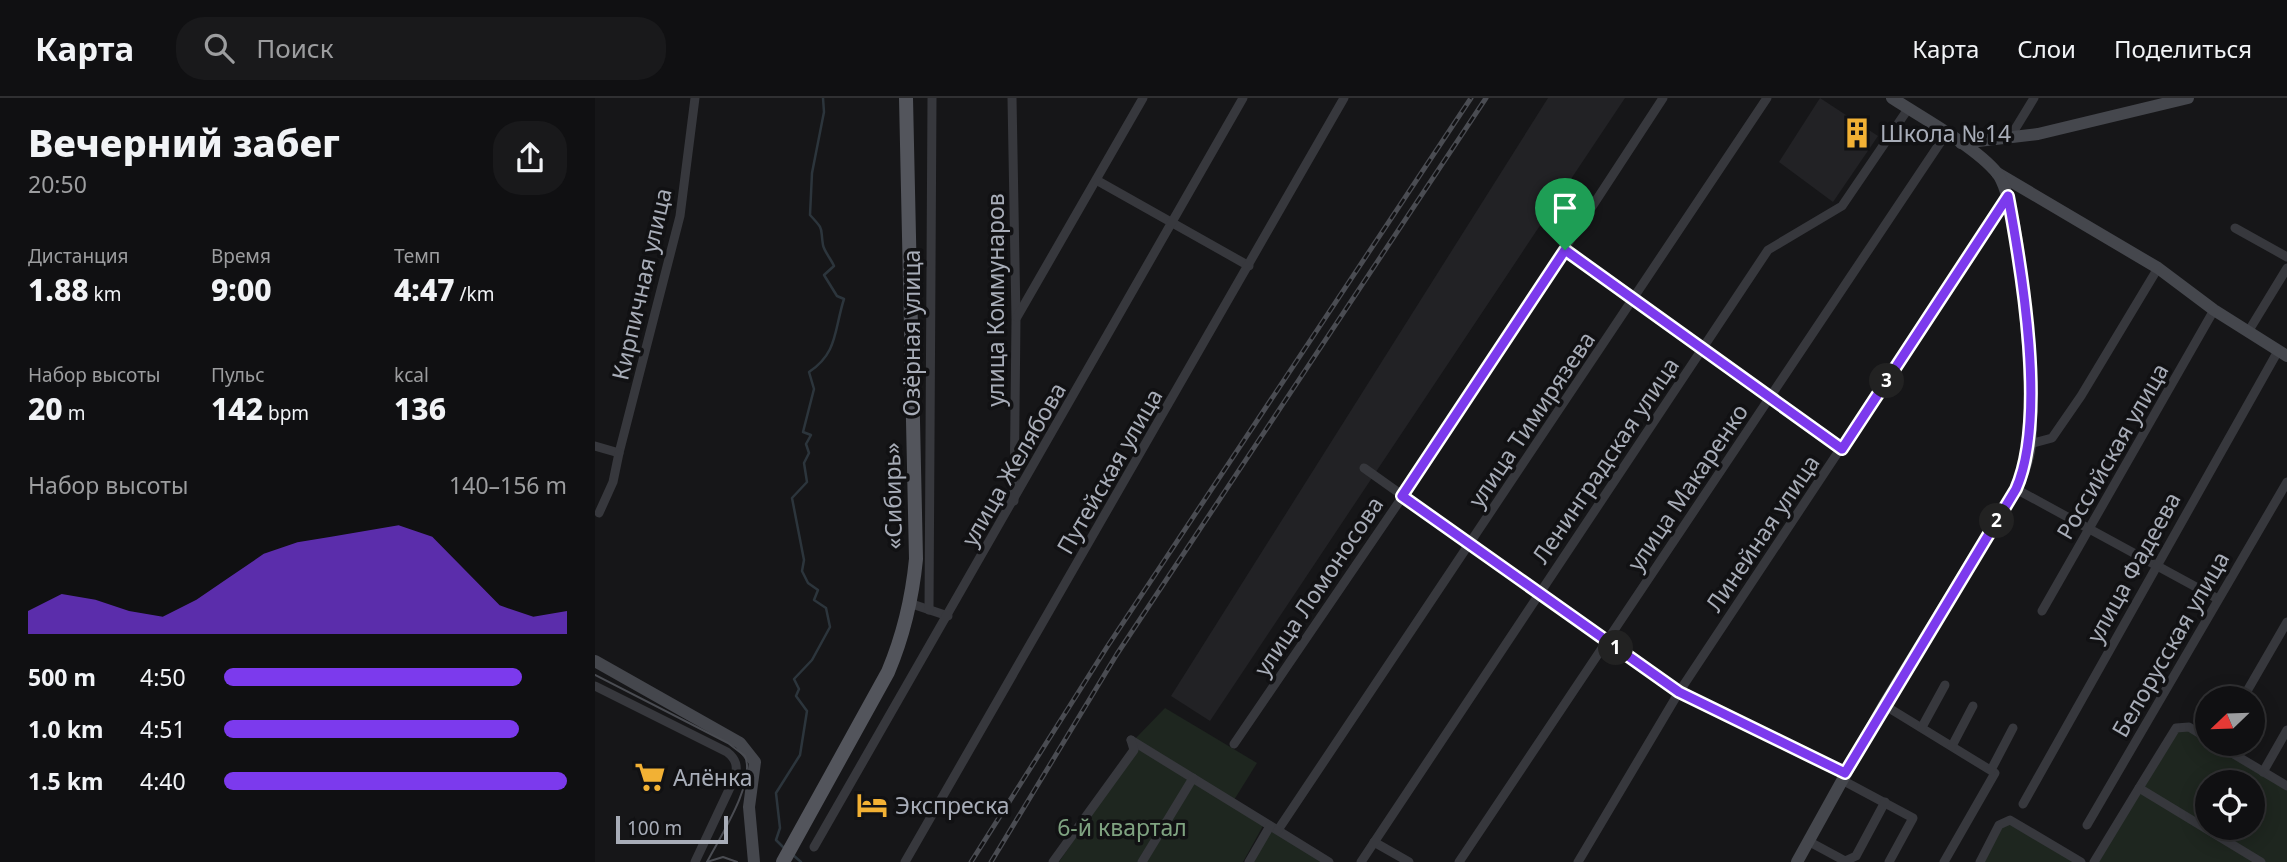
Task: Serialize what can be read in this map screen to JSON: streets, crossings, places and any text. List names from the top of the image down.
{
  "streets": {
    "main road": ["«Сибирь»"],
    "street": [
      "Кирпичная улица",
      "улица Коммунаров",
      "Озёрная улица",
      "улица Тимирязева",
      "Российская улица",
      "Ленинградская улица",
      "улица Желябова",
      "Путейская улица",
      "улица Макаренко",
      "Линейная улица",
      "улица Фадеева",
      "улица Ломоносова",
      "Белорусская улица"
    ]
  },
  "crossings": [
    ["улица Коммунаров", "улица Желябова"]
  ],
  "parks": ["6-й квартал"],
  "places": {
    "building": ["Школа №14"],
    "supermarket": ["Алёнка"],
    "hotel": ["Экспреска"]
  },
  "scale_bar": "100 m",
  "north": "bottom left",
  "page": {
    "header": "Карта",
    "search": "Поиск",
    "nav": ["Карта", "Слои", "Поделиться"],
    "heading": ["Вечерний забег", "20:50"],
    "stats": [
      ["Дистанция", "1.88 km"],
      ["Время", "9:00"],
      ["Темп", "4:47 /km"],
      ["Набор высоты", "20 m"],
      ["Пульс", "142 bpm"],
      ["kcal", "136"]
    ],
    "pins": ["3", "2", "1"],
    "chart": ["Набор высоты", "140–156 m"],
    "list": [
      {
        "name": "500 m",
        "note": "4:50"
      },
      {
        "name": "1.0 km",
        "note": "4:51"
      },
      {
        "name": "1.5 km",
        "note": "4:40"
      }
    ],
    "scale": "100 m"
  }
}
